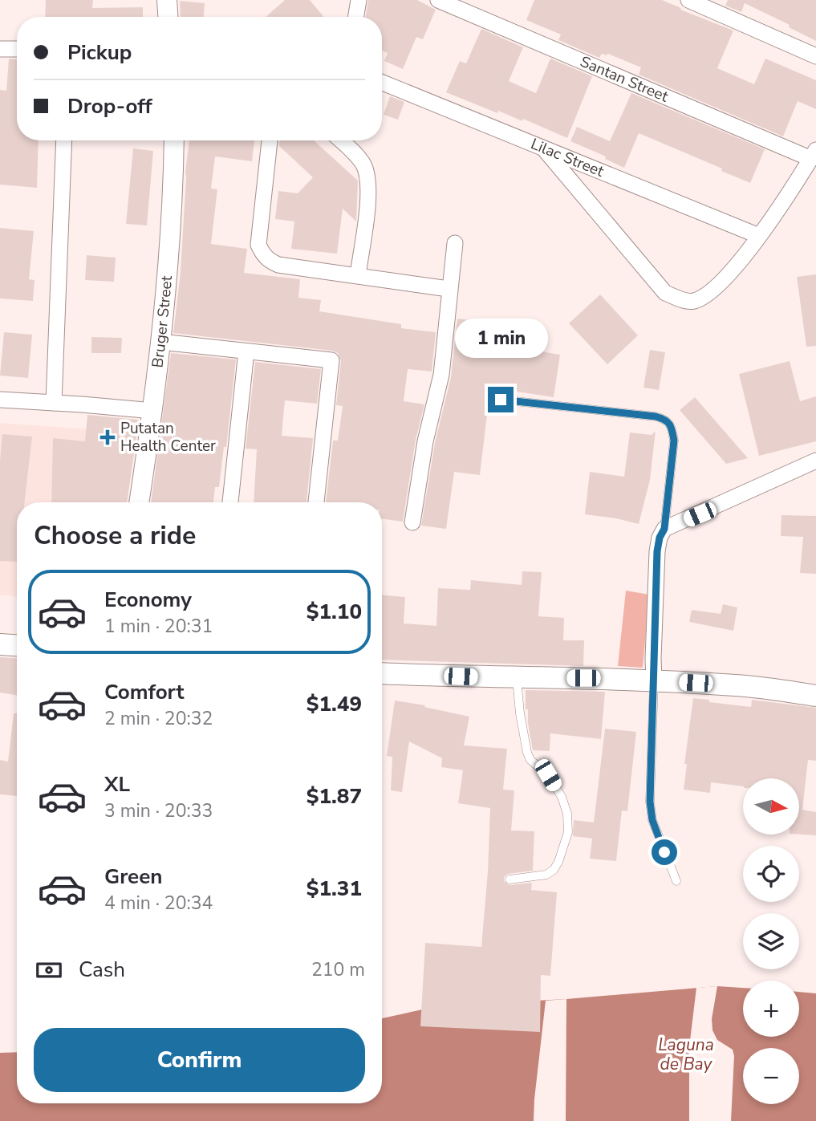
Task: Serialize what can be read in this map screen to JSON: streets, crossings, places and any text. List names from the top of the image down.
{
  "streets": {
    "street": ["Santan Street", "Lilac Street", "Bruger Street"]
  },
  "water": ["Laguna de Bay"],
  "places": {
    "health": ["Putatan Health Center"]
  },
  "north": "right",
  "page": {
    "banner": ["Pickup", "Drop-off"],
    "bubble": "1 min",
    "heading": "Choose a ride",
    "list": [
      {
        "name": "Economy",
        "note": "1 min · 20:31",
        "value": "$1.10"
      },
      {
        "name": "Comfort",
        "note": "2 min · 20:32",
        "value": "$1.49"
      },
      {
        "name": "XL",
        "note": "3 min · 20:33",
        "value": "$1.87"
      },
      {
        "name": "Green",
        "note": "4 min · 20:34",
        "value": "$1.31"
      }
    ],
    "map_buttons": ["+", "−"],
    "pay": ["Cash", "210 m"],
    "buttons": "Confirm"
  }
}
